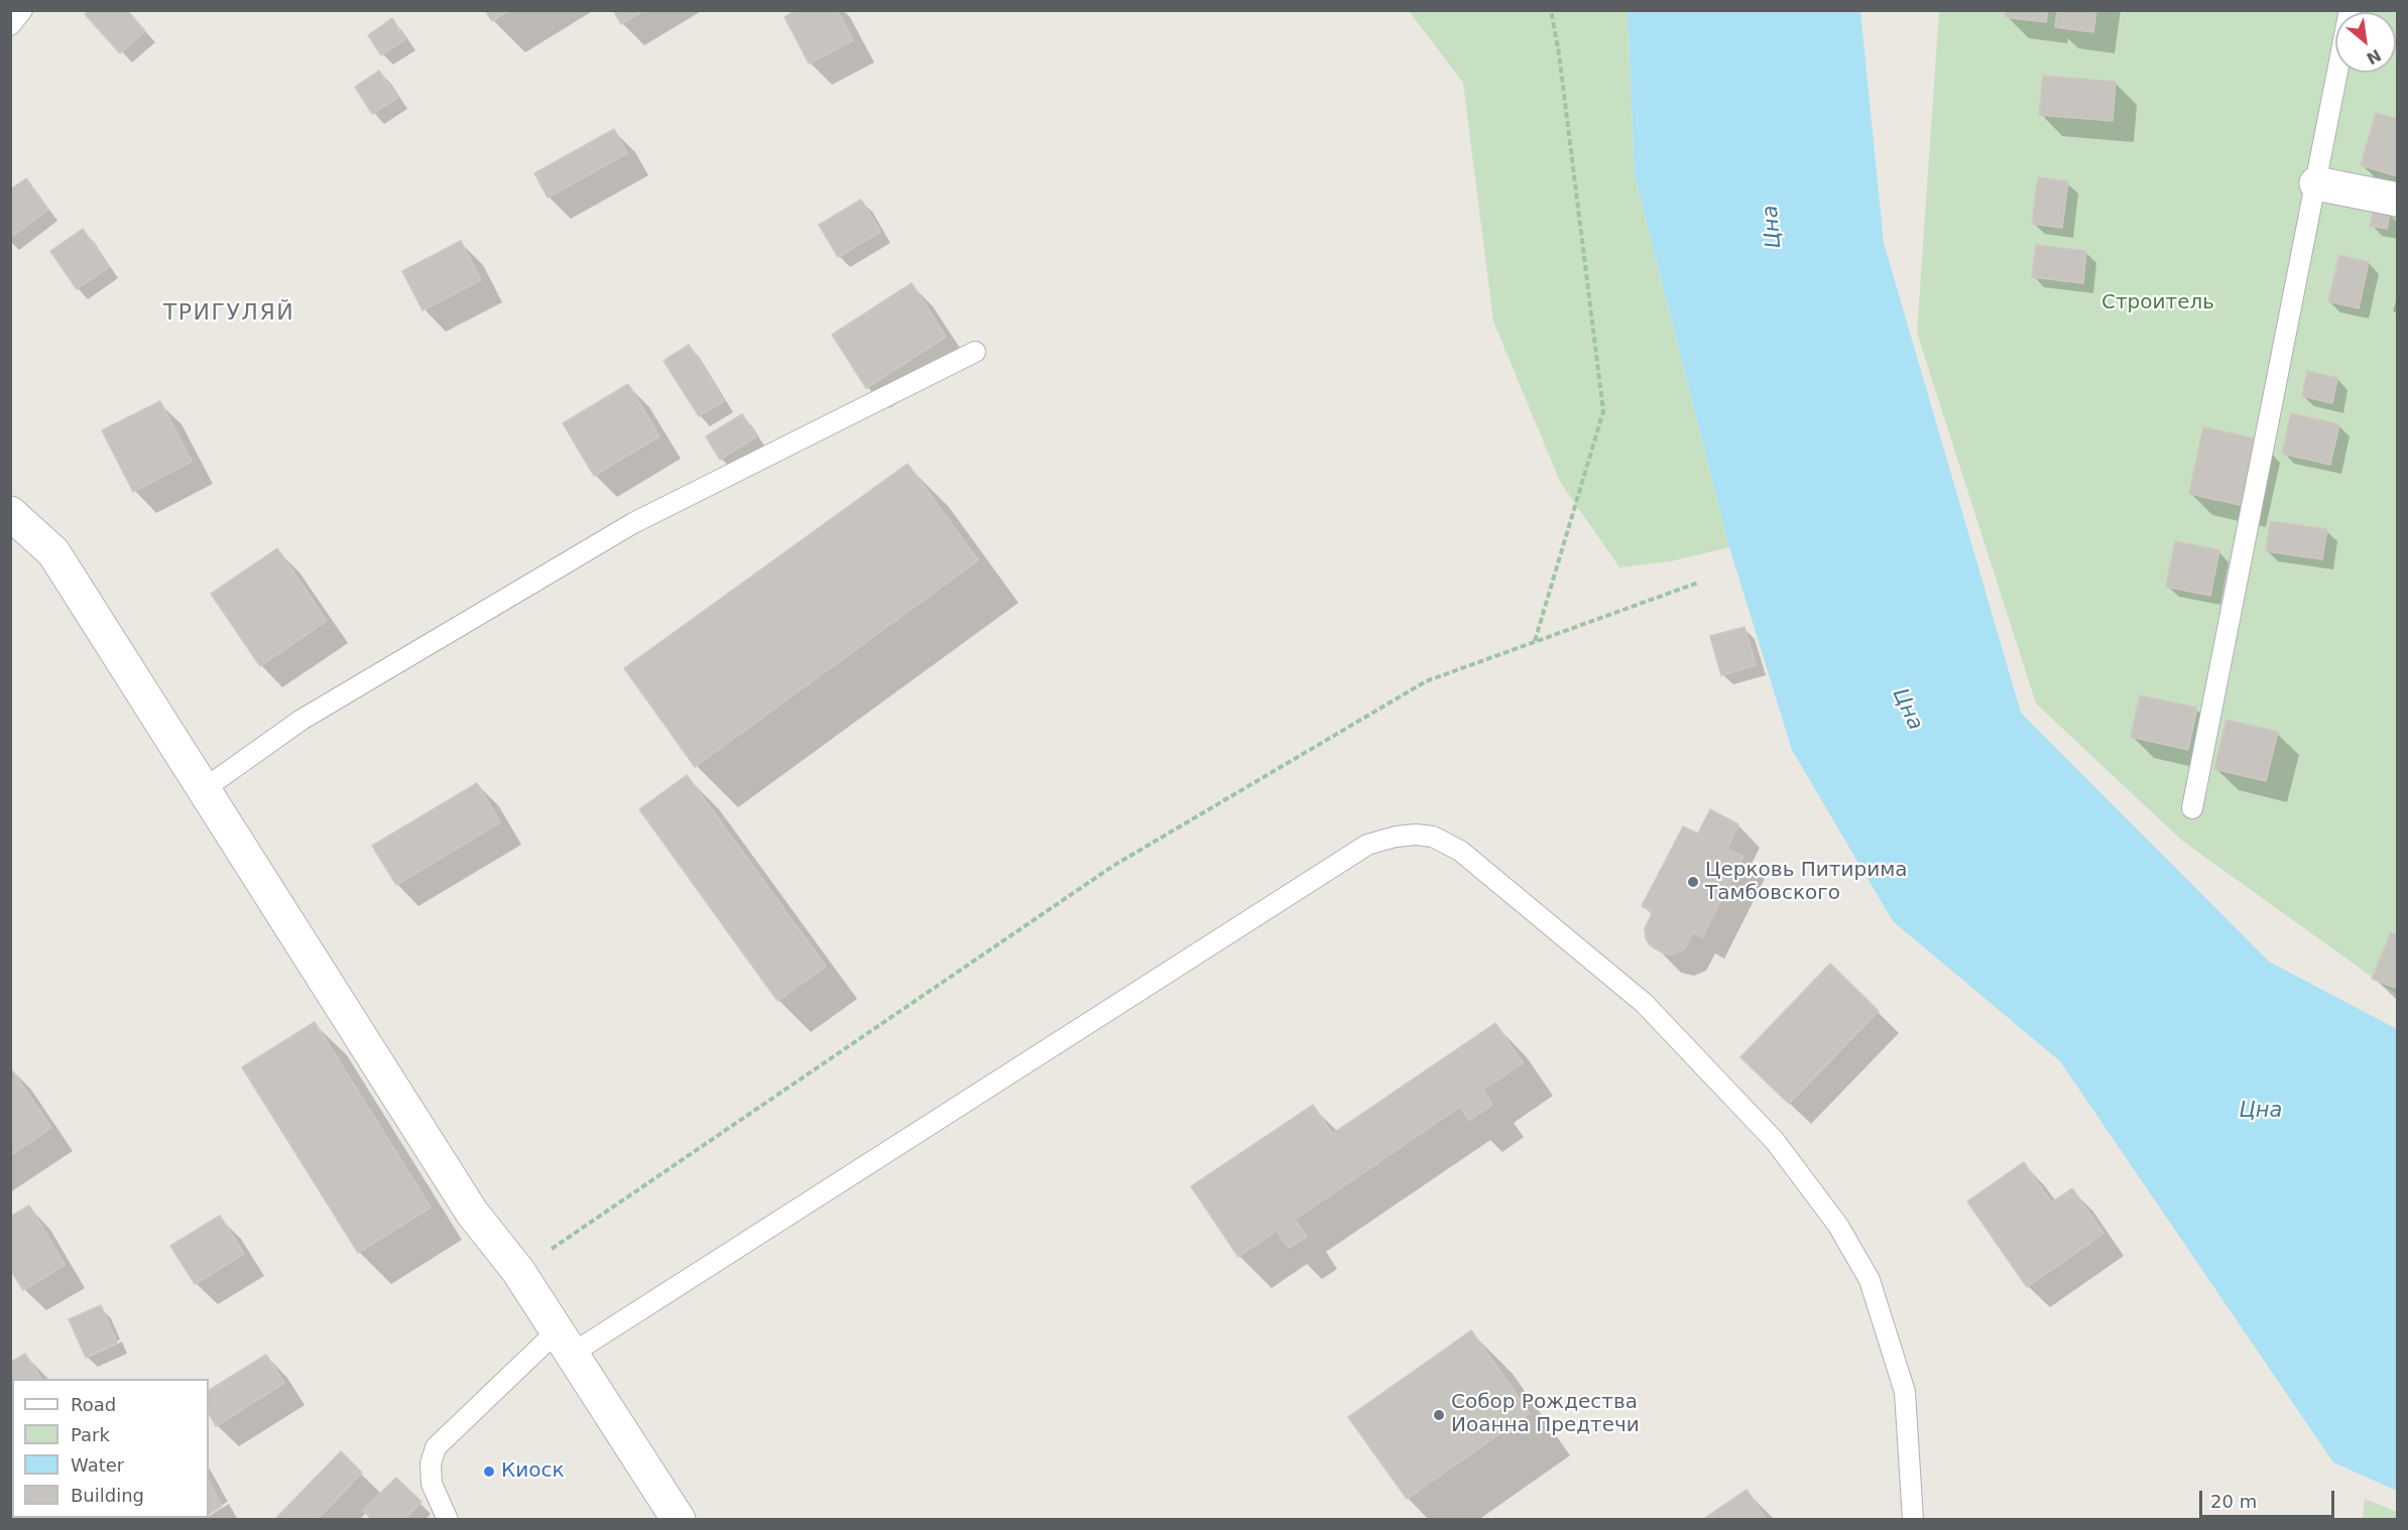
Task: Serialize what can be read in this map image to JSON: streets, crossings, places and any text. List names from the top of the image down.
{
  "districts": ["ТРИГУЛЯЙ"],
  "water": ["Цна"],
  "parks": ["Строитель"],
  "places": ["Церковь Питирима Тамбовского", "Собор Рождества Иоанна Предтечи", "Киоск"],
  "legend": [
    "Road",
    "Park",
    "Water",
    "Building"
  ],
  "scale_bar": "20 m",
  "north": "bottom right"
}
